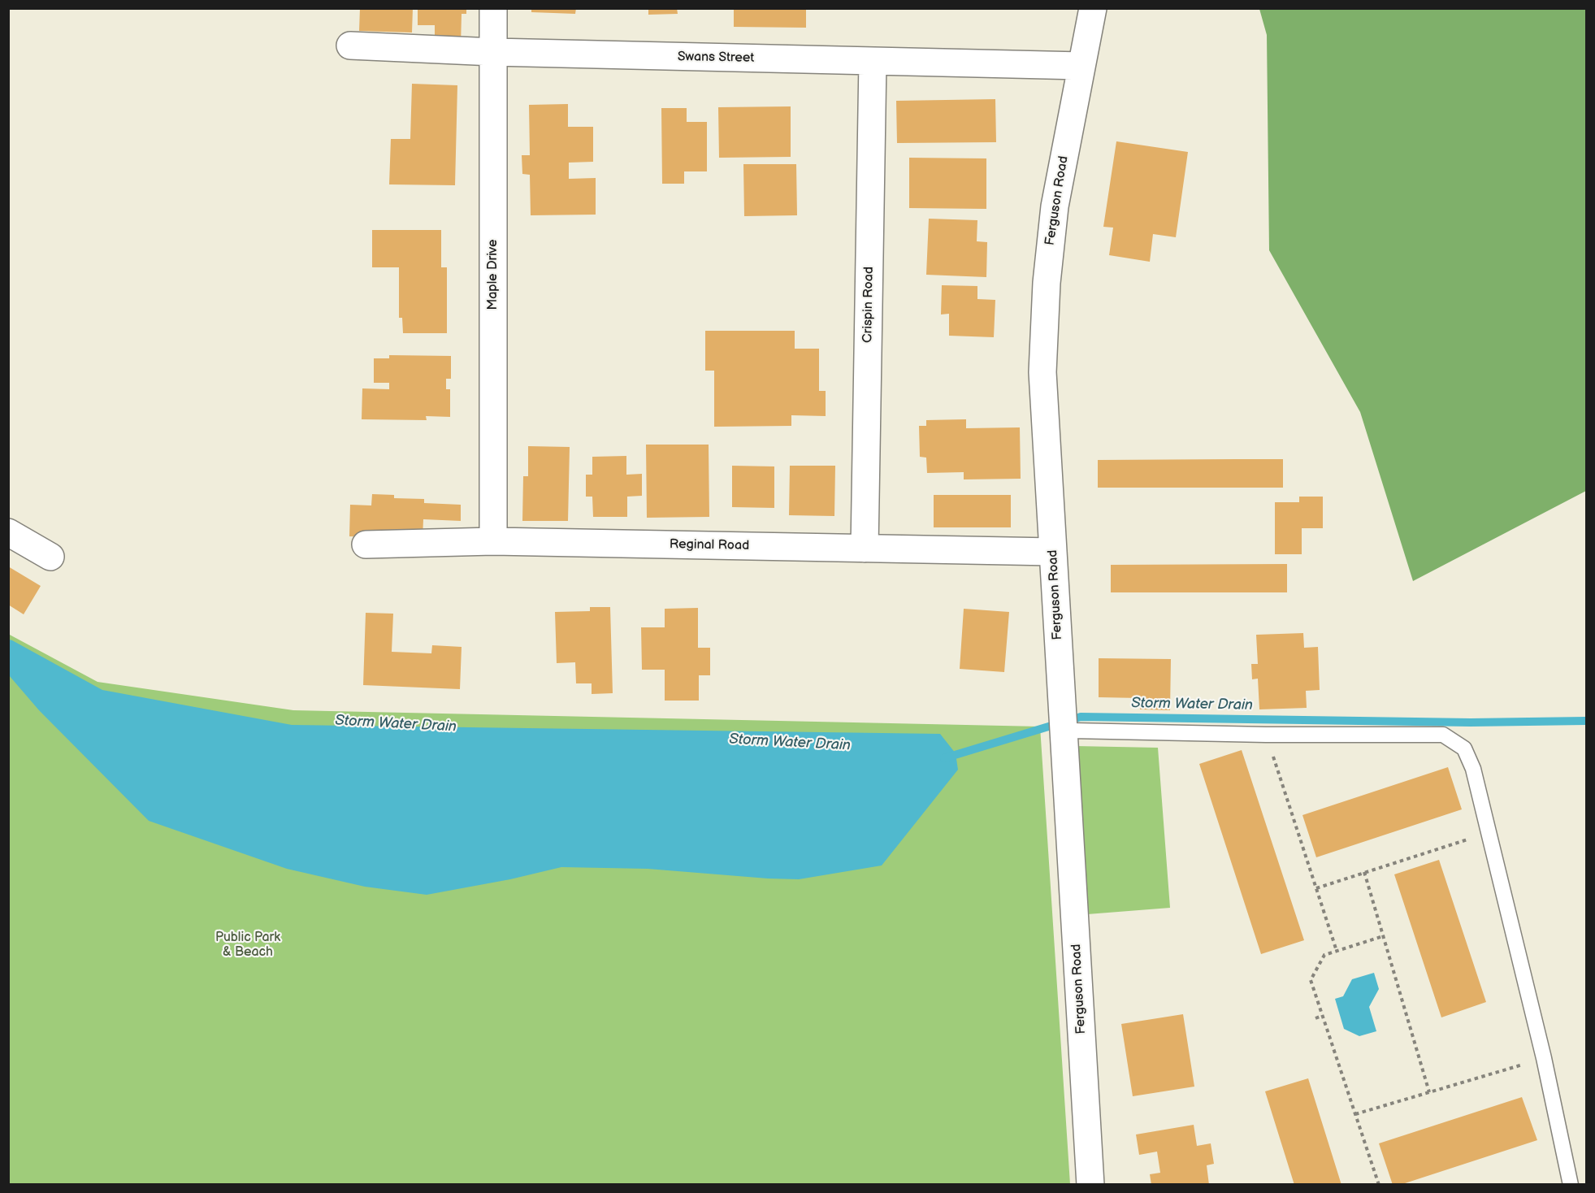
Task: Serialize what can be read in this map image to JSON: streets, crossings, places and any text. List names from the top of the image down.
{
  "streets": {
    "street": [
      "Swans Street",
      "Ferguson Road",
      "Maple Drive",
      "Crispin Road",
      "Reginal Road"
    ]
  },
  "crossings": [
    ["Swans Street", "Ferguson Road"],
    ["Swans Street", "Maple Drive"],
    ["Swans Street", "Crispin Road"],
    ["Ferguson Road", "Reginal Road"],
    ["Maple Drive", "Reginal Road"],
    ["Crispin Road", "Reginal Road"]
  ],
  "water": ["Storm Water Drain"],
  "parks": ["Public Park & Beach"]
}
